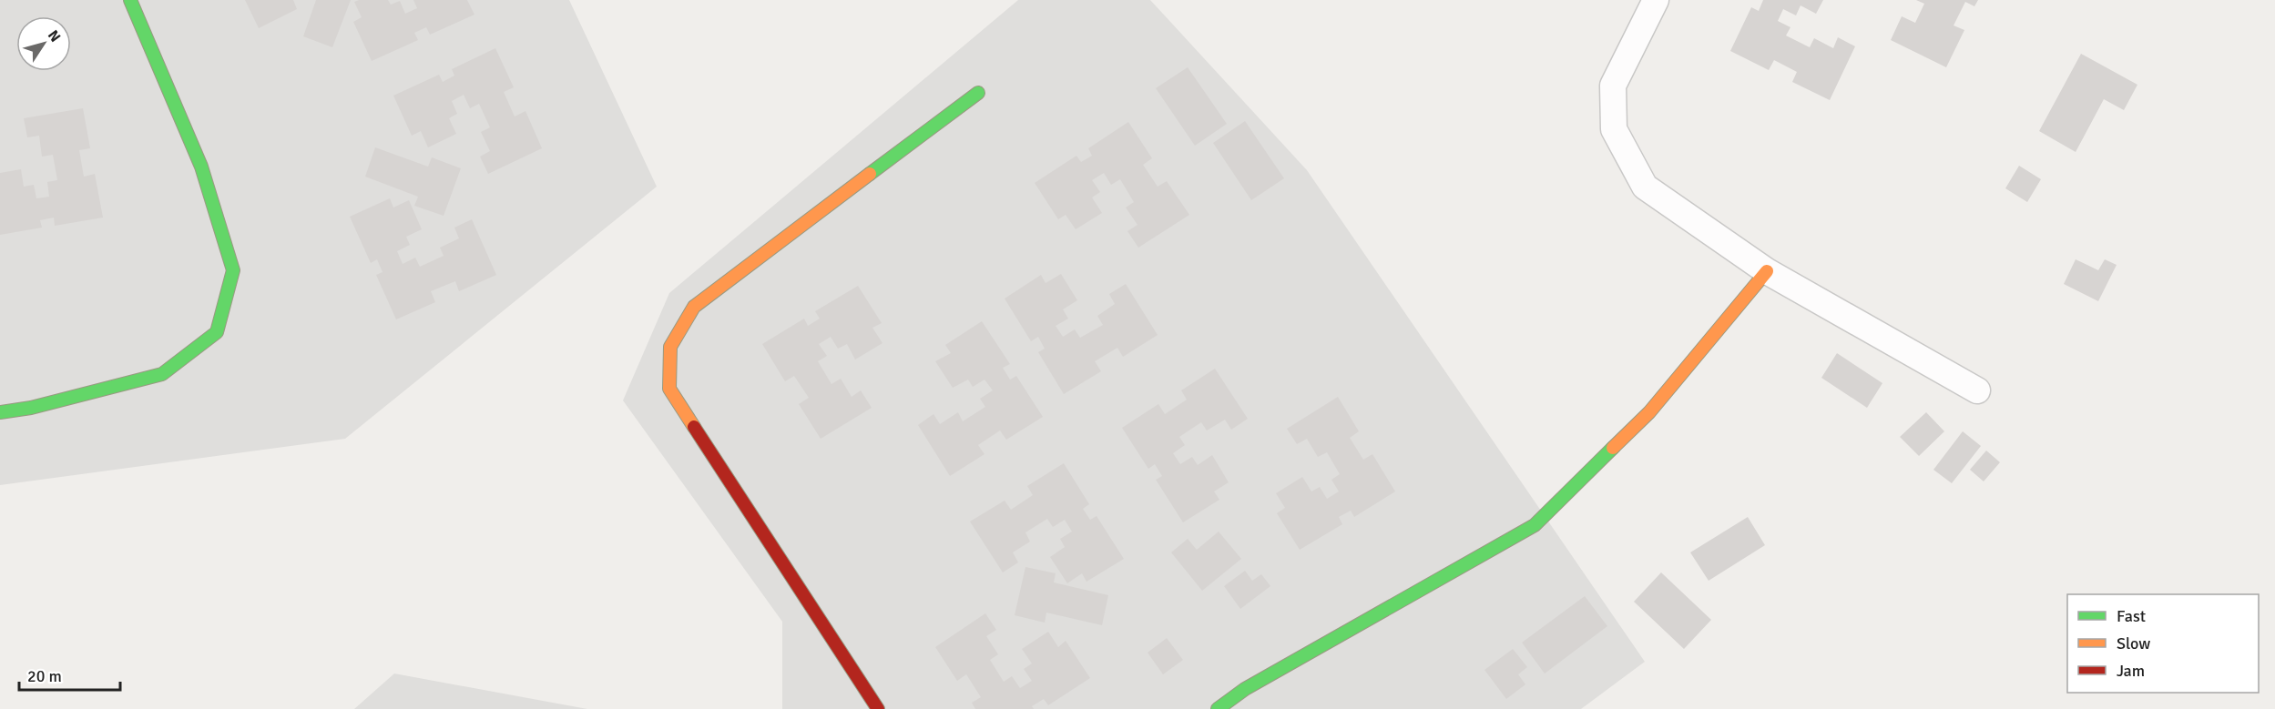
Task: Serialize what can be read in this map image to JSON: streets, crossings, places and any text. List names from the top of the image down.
{
  "legend": ["Fast", "Slow", "Jam"],
  "scale_bar": "20 m",
  "north": "top right"
}
